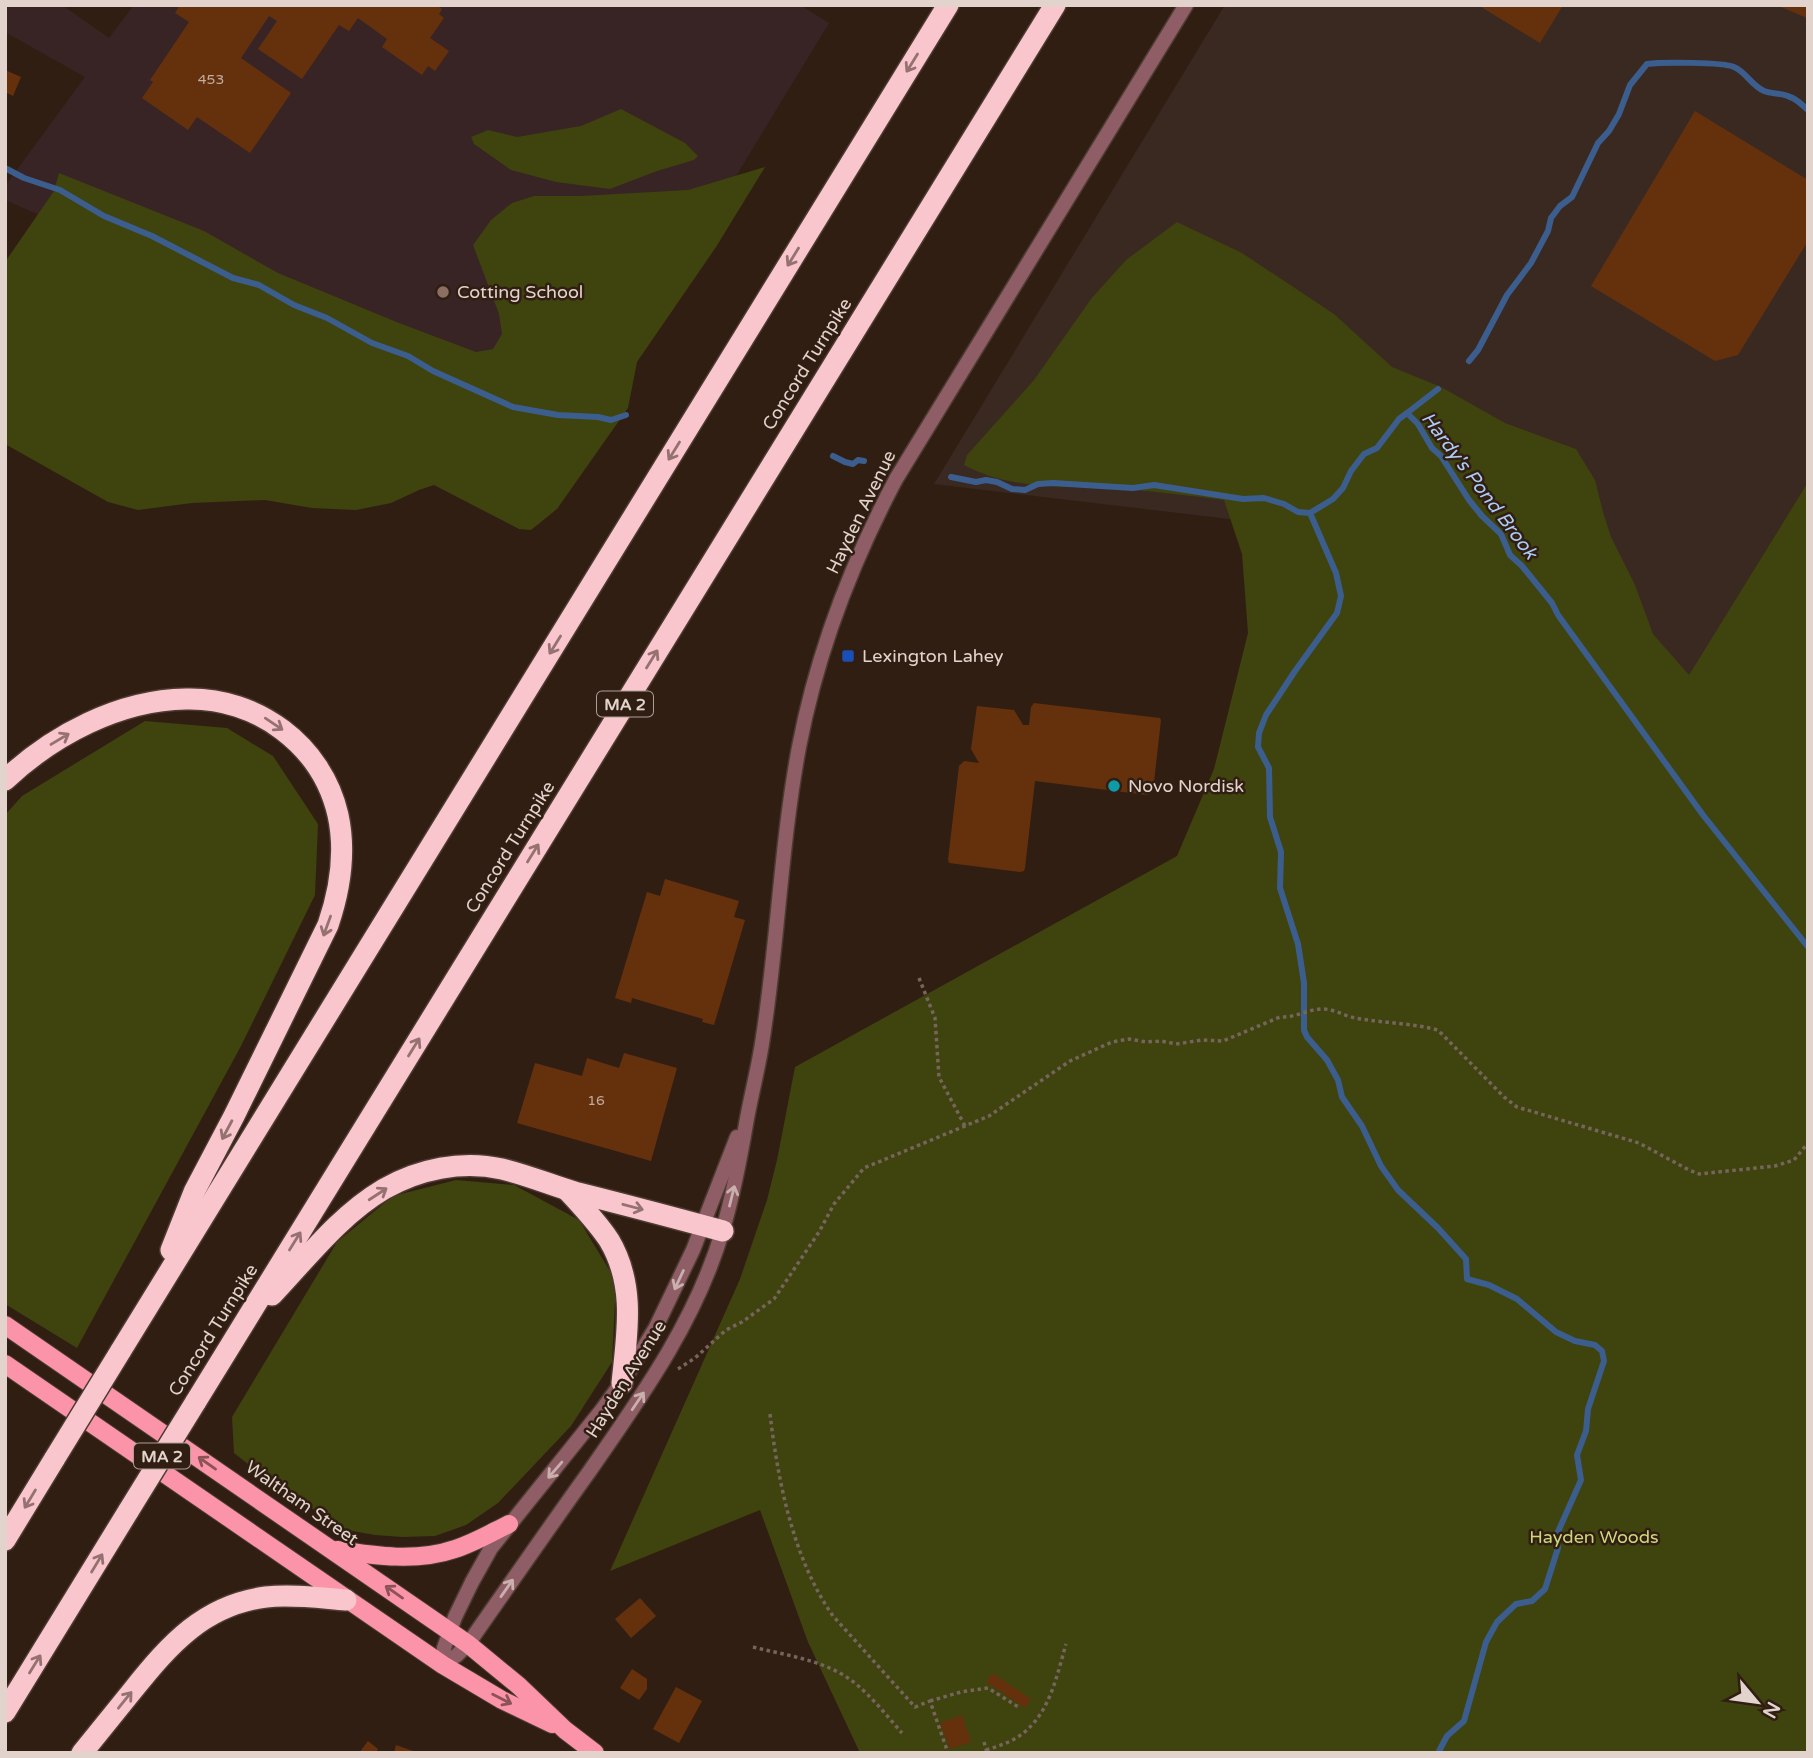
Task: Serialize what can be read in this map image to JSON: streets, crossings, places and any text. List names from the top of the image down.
{
  "streets": {
    "highway": ["Concord Turnpike", "MA 2"],
    "main road": ["Waltham Street"],
    "street": ["Hayden Avenue"]
  },
  "crossings": [
    ["Hayden Avenue", "Waltham Street"]
  ],
  "water": ["Hardy's Pond Brook"],
  "parks": ["Hayden Woods"],
  "places": {
    "other": ["Cotting School", "Novo Nordisk"],
    "transit": ["Lexington Lahey"]
  },
  "house_numbers": ["453", "16"],
  "north": "bottom right"
}
